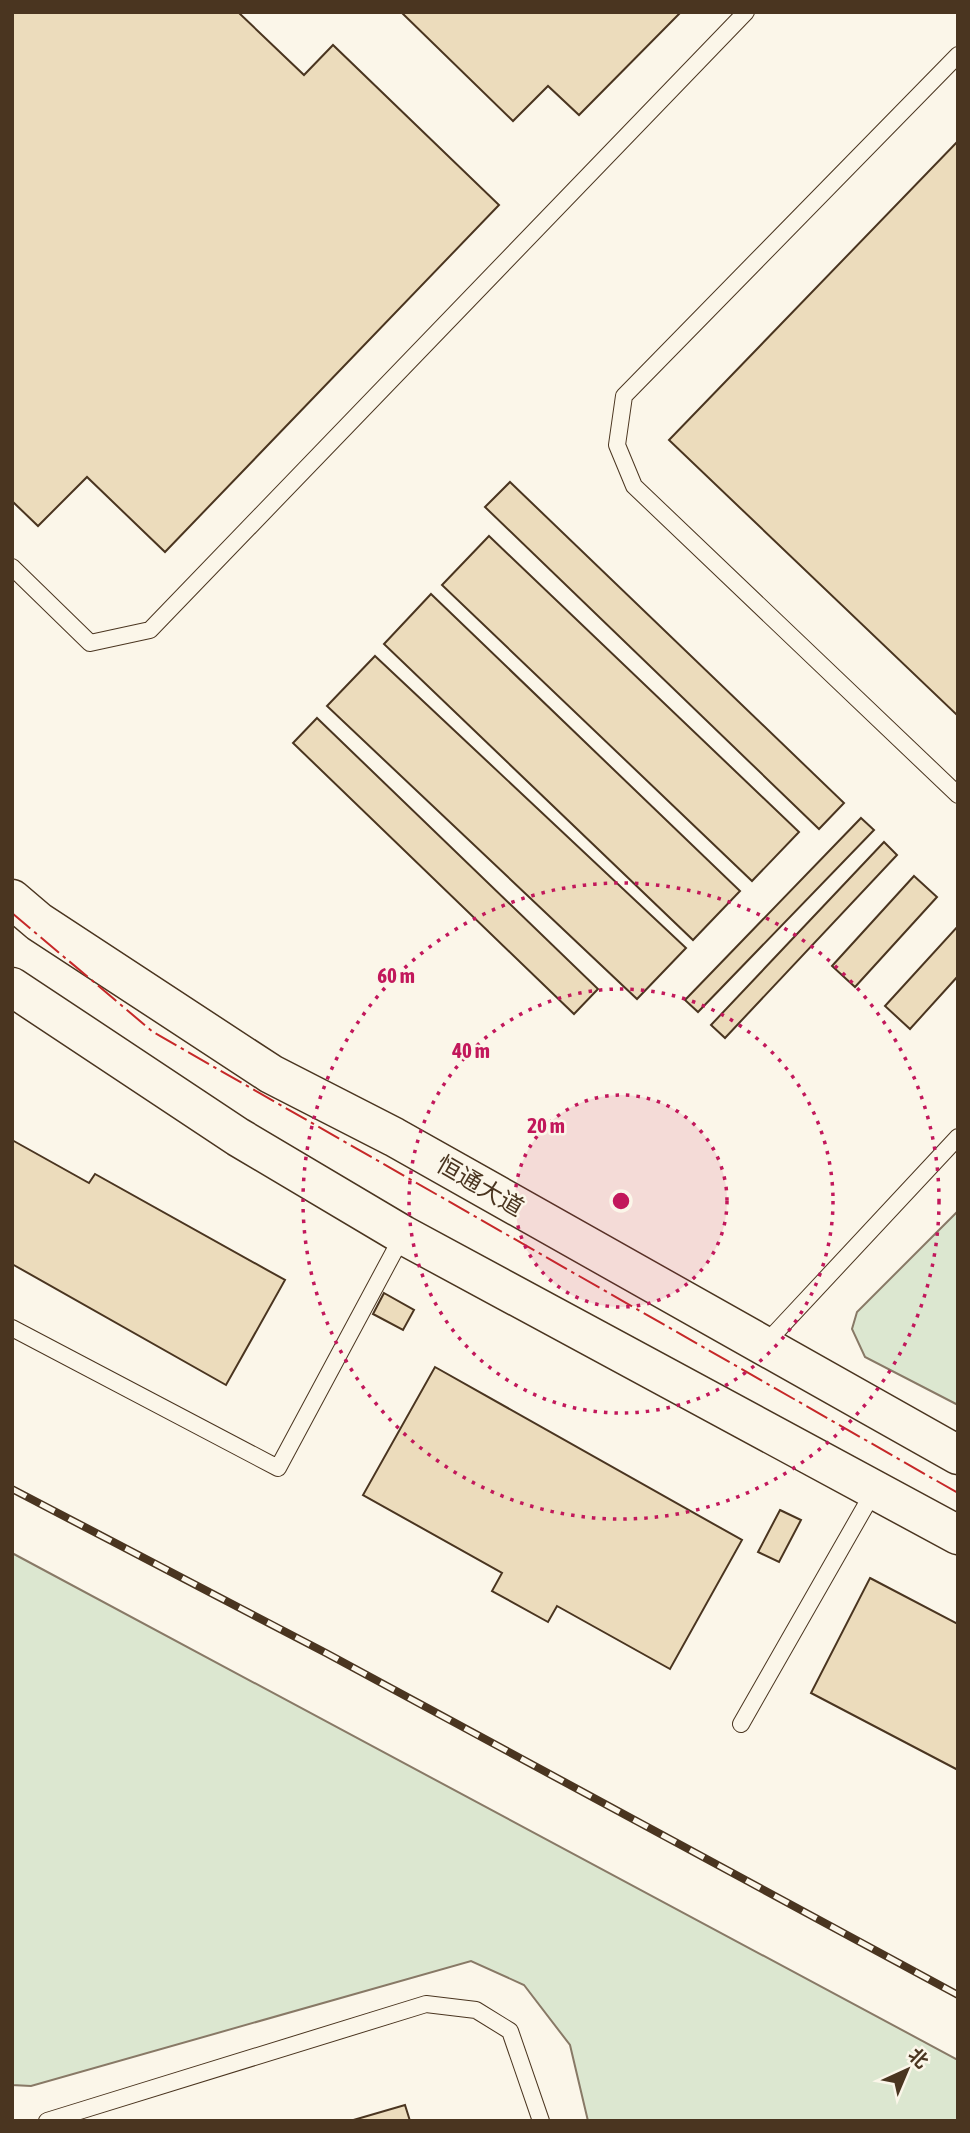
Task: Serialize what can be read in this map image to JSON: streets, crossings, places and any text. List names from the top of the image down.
{
  "streets": {
    "main road": ["恒通大道"]
  },
  "north": "top right",
  "rings": ["60 m", "40 m", "20 m"]
}
